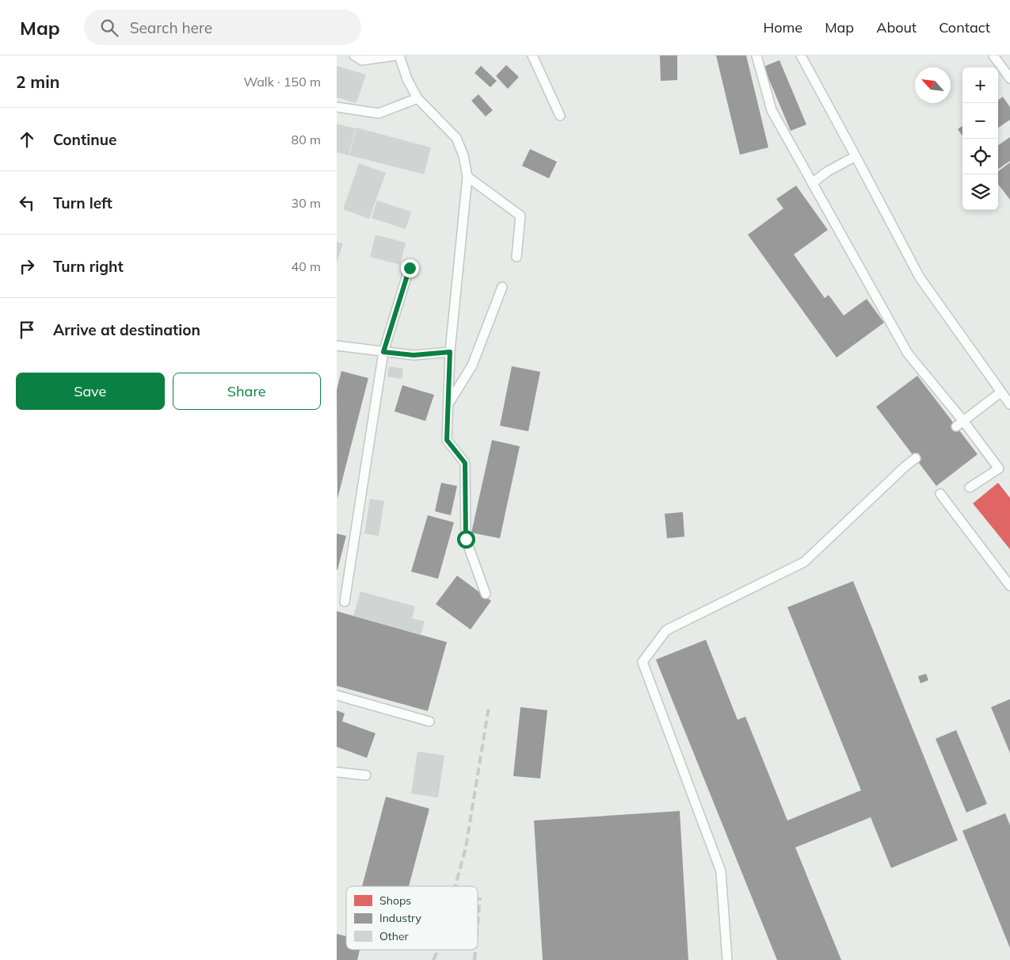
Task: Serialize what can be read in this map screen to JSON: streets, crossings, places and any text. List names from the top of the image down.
{
  "legend": ["Shops", "Industry", "Other"],
  "north": "top left",
  "page": {
    "header": "Map",
    "search": "Search here",
    "nav": [
      "Home",
      "Map",
      "About",
      "Contact"
    ],
    "heading": ["2 min", "Walk · 150 m"],
    "map_buttons": ["+", "−"],
    "list": [
      ["Continue", "80 m"],
      ["Turn left", "30 m"],
      ["Turn right", "40 m"],
      "Arrive at destination"
    ],
    "buttons": ["Save", "Share"]
  }
}
